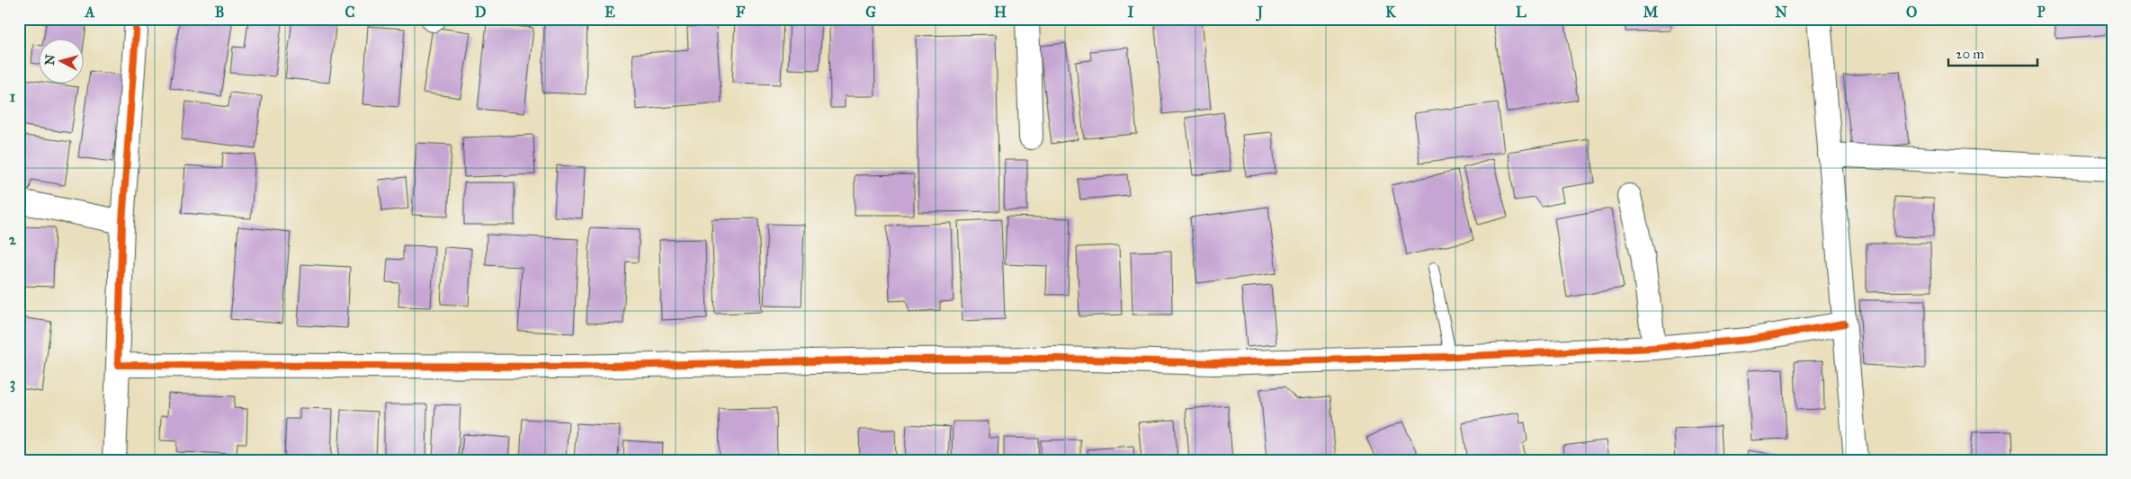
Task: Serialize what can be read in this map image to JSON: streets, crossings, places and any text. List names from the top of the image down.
{
  "scale_bar": "20 m",
  "north": "left",
  "grid": {
    "columns": [
      "A",
      "B",
      "C",
      "D",
      "E",
      "F",
      "G",
      "H",
      "I",
      "J",
      "K",
      "L",
      "M",
      "N",
      "O",
      "P"
    ],
    "rows": ["1", "2", "3"]
  }
}
